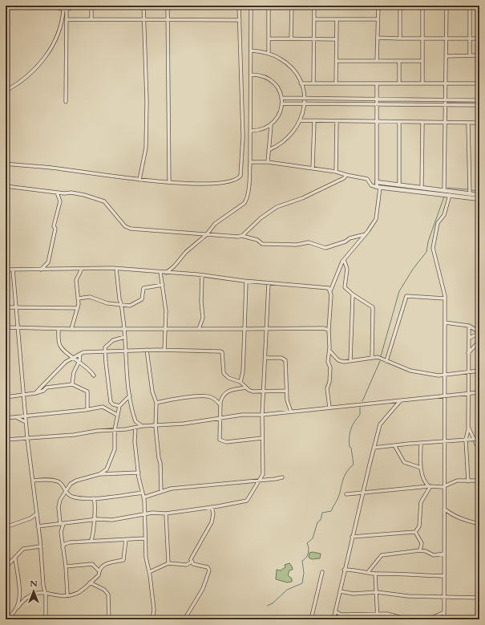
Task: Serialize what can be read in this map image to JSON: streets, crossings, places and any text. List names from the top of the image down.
{
  "north": "top"
}
